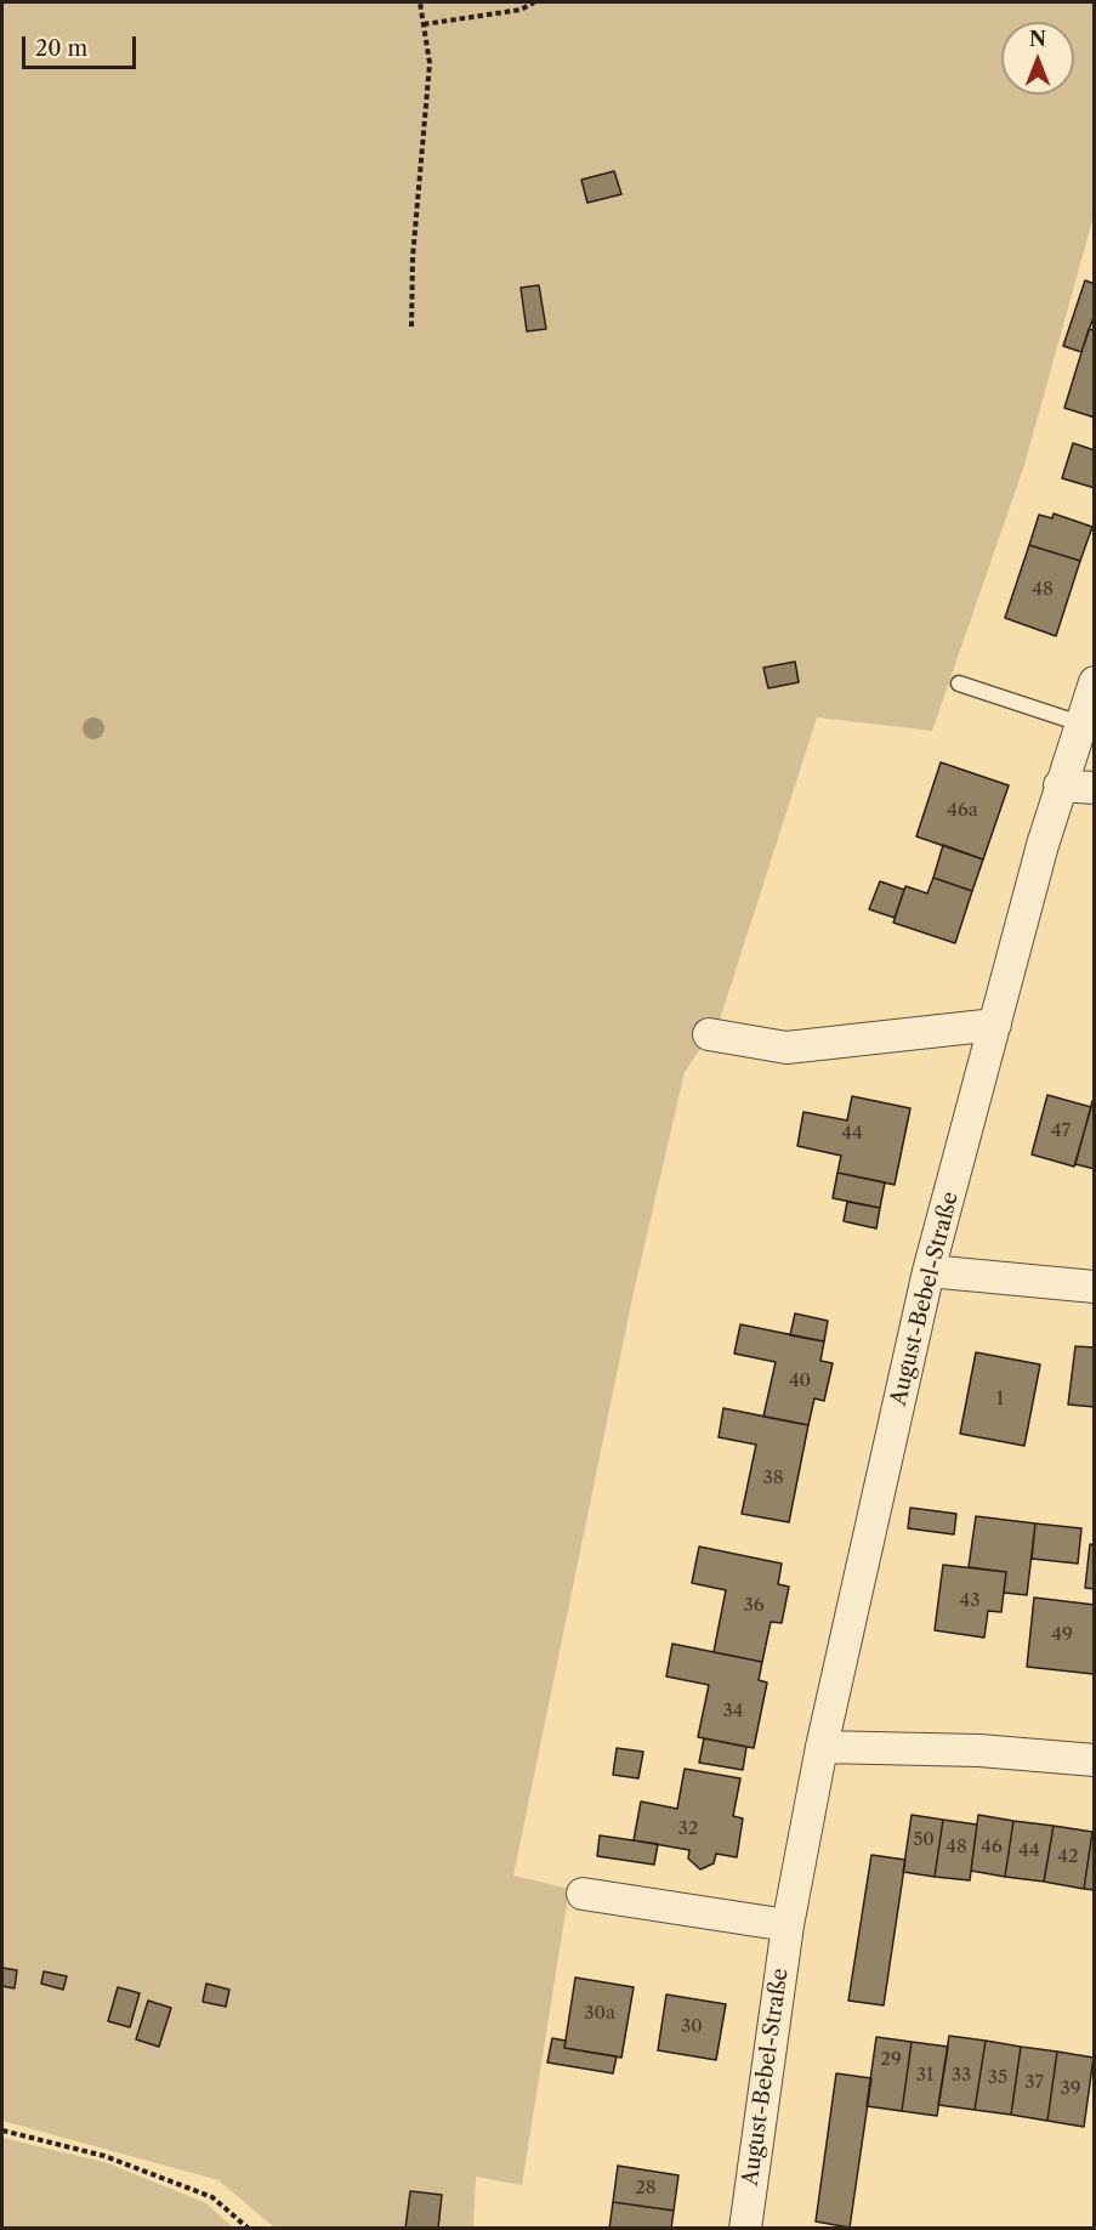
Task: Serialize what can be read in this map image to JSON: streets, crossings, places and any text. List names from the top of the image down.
{
  "streets": {
    "street": ["August-Bebel-Straße"]
  },
  "house_numbers": [
    "48",
    "46a",
    "47",
    "44",
    "40",
    "1",
    "38",
    "43",
    "36",
    "49",
    "34",
    "32",
    "50",
    "48",
    "46",
    "44",
    "42",
    "30a",
    "30",
    "29",
    "31",
    "33",
    "35",
    "37",
    "39",
    "28"
  ],
  "scale_bar": "20 m",
  "north": "top"
}
